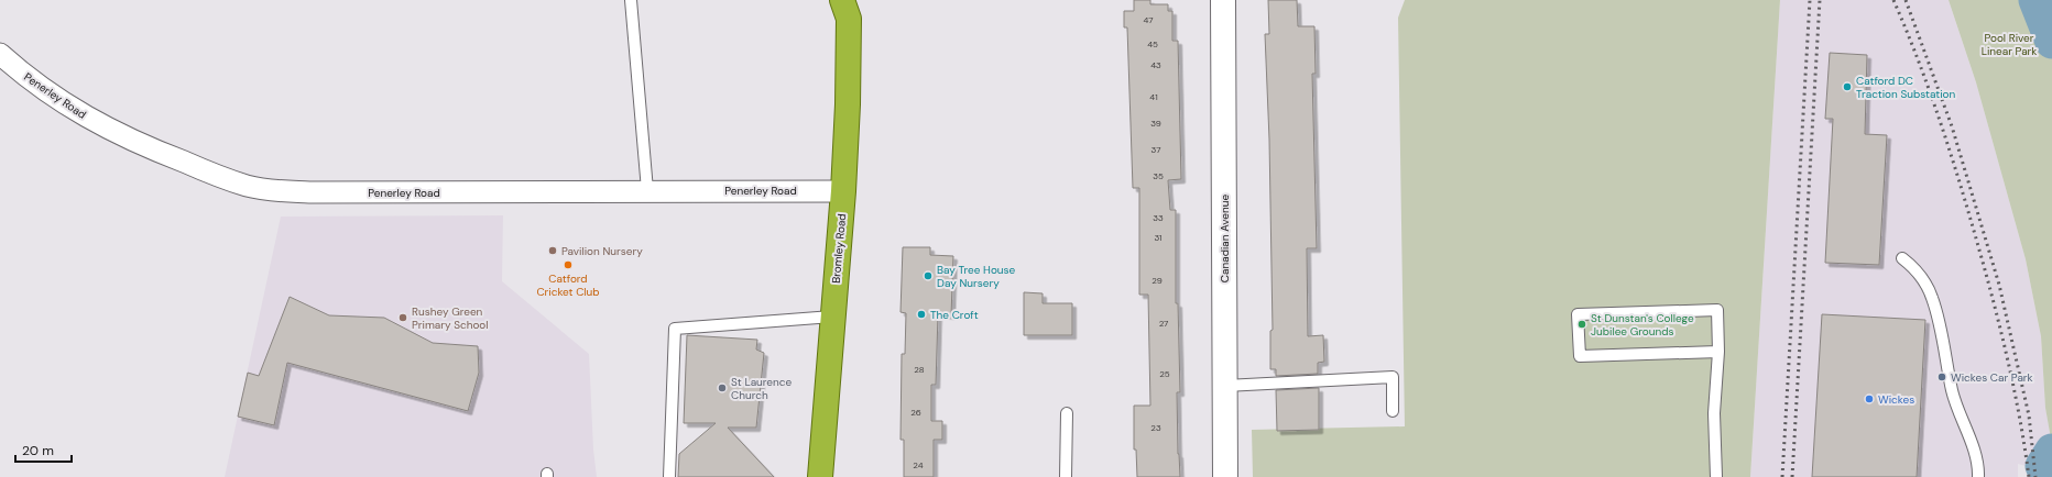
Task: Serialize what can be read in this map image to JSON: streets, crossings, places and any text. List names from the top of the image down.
{
  "streets": {
    "highway": ["Bromley Road"],
    "street": ["Penerley Road", "Canadian Avenue"]
  },
  "crossings": [
    ["Penerley Road", "Bromley Road"]
  ],
  "parks": ["Pool River Linear Park"],
  "places": [
    "Catford DC Traction Substation",
    "Pavilion Nursery",
    "Catford Cricket Club",
    "Bay Tree House Day Nursery",
    "The Croft",
    "Rushey Green Primary School",
    "St Dunstan's College Jubilee Grounds",
    "Wickes Car Park",
    "St Laurence Church",
    "Wickes"
  ],
  "house_numbers": [
    "47",
    "45",
    "43",
    "41",
    "39",
    "37",
    "35",
    "33",
    "31",
    "29",
    "27",
    "28",
    "25",
    "26",
    "23",
    "24"
  ],
  "scale_bar": "20 m"
}
